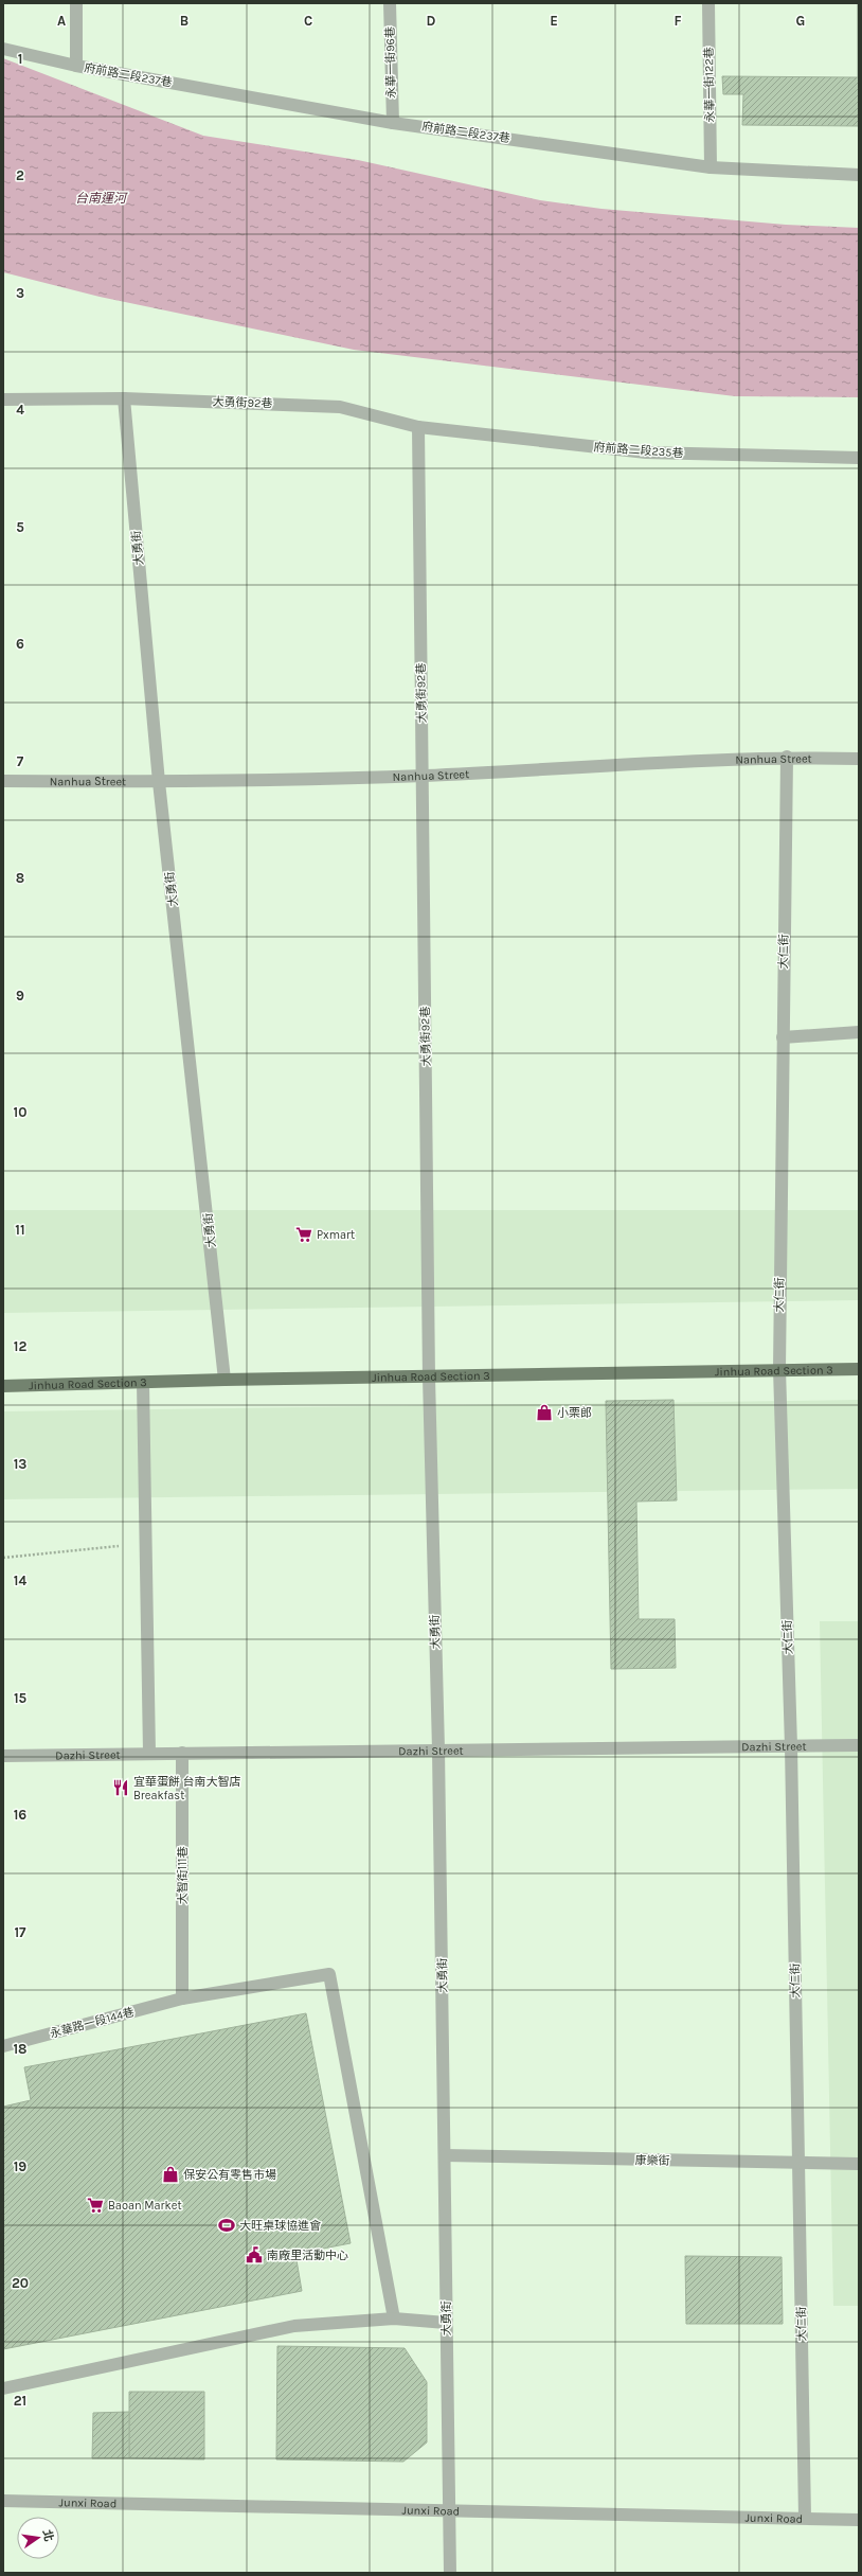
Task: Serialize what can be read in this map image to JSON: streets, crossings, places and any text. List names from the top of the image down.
{
  "streets": {
    "main road": ["Jinhua Road Section 3"],
    "street": [
      "永華一街96巷",
      "府前路二段237巷",
      "永華一街122巷",
      "大勇街92巷",
      "府前路二段235巷",
      "大勇街",
      "Nanhua Street",
      "大仁街",
      "Dazhi Street",
      "大智街111巷",
      "永華路一段144巷",
      "康樂街",
      "Junxi Road"
    ]
  },
  "crossings": [
    ["永華一街96巷", "府前路二段237巷"],
    ["府前路二段237巷", "永華一街122巷"],
    ["大勇街92巷", "府前路二段235巷"],
    ["大勇街92巷", "大勇街"],
    ["大勇街92巷", "Nanhua Street"],
    ["大勇街92巷", "Jinhua Road Section 3"],
    ["大勇街", "Nanhua Street"],
    ["大勇街", "Jinhua Road Section 3"],
    ["大勇街", "Dazhi Street"],
    ["大勇街", "康樂街"],
    ["大勇街", "Junxi Road"],
    ["Nanhua Street", "大仁街"],
    ["大仁街", "Jinhua Road Section 3"],
    ["大仁街", "Dazhi Street"],
    ["大仁街", "康樂街"],
    ["大仁街", "Junxi Road"],
    ["Dazhi Street", "大智街111巷"],
    ["大智街111巷", "永華路一段144巷"]
  ],
  "water": ["台南運河"],
  "places": {
    "supermarket": ["Pxmart", "Baoan Market"],
    "shop": ["小栗郎", "保安公有零售市場"],
    "restaurant": ["宜華蛋餅 台南大智店 Breakfast"],
    "sports": ["大旺桌球協進會"],
    "public building": ["南廠里活動中心"]
  },
  "north": "right",
  "grid": {
    "columns": [
      "A",
      "B",
      "C",
      "D",
      "E",
      "F",
      "G"
    ],
    "rows": [
      "1",
      "2",
      "3",
      "4",
      "5",
      "6",
      "7",
      "8",
      "9",
      "10",
      "11",
      "12",
      "13",
      "14",
      "15",
      "16",
      "17",
      "18",
      "19",
      "20",
      "21"
    ]
  }
}
